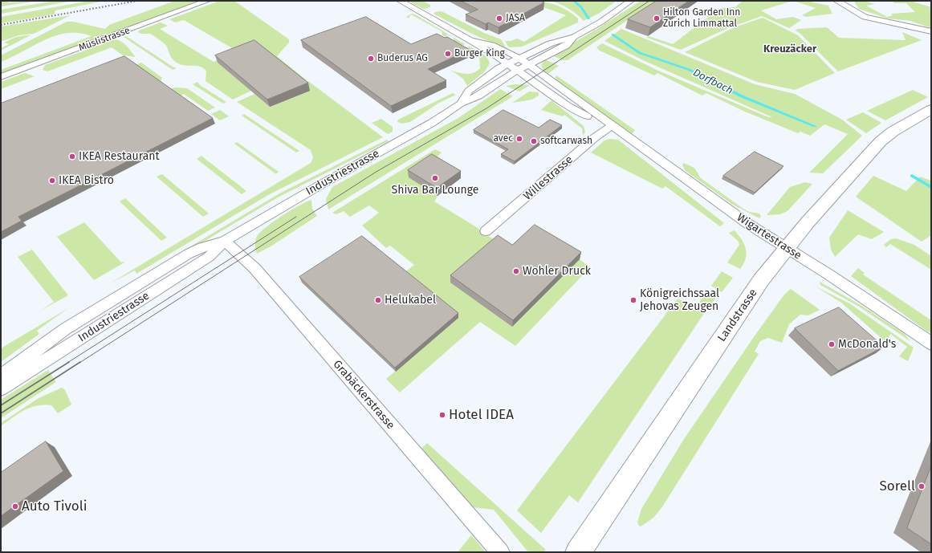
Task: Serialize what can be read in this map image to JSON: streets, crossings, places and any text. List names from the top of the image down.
{
  "streets": {
    "main road": ["Landstrasse"],
    "street": [
      "Müslistrasse",
      "Industriestrasse",
      "Willestrasse",
      "Wigartestrasse",
      "Grabäckerstrasse"
    ]
  },
  "crossings": [
    ["Industriestrasse", "Grabäckerstrasse"],
    ["Willestrasse", "Wigartestrasse"],
    ["Wigartestrasse", "Landstrasse"]
  ],
  "districts": ["Kreuzäcker"],
  "water": ["Dorfbach"],
  "places": [
    "JASA",
    "Hilton Garden Inn Zurich Limmattal",
    "Burger King",
    "Buderus AG",
    "avec",
    "softcarwash",
    "IKEA Restaurant",
    "Shiva Bar Lounge",
    "IKEA Bistro",
    "Wohler Druck",
    "Helukabel",
    "Königreichssaal Jehovas Zeugen",
    "McDonald's",
    "Hotel IDEA",
    "Sorell",
    "Auto Tivoli"
  ]
}
